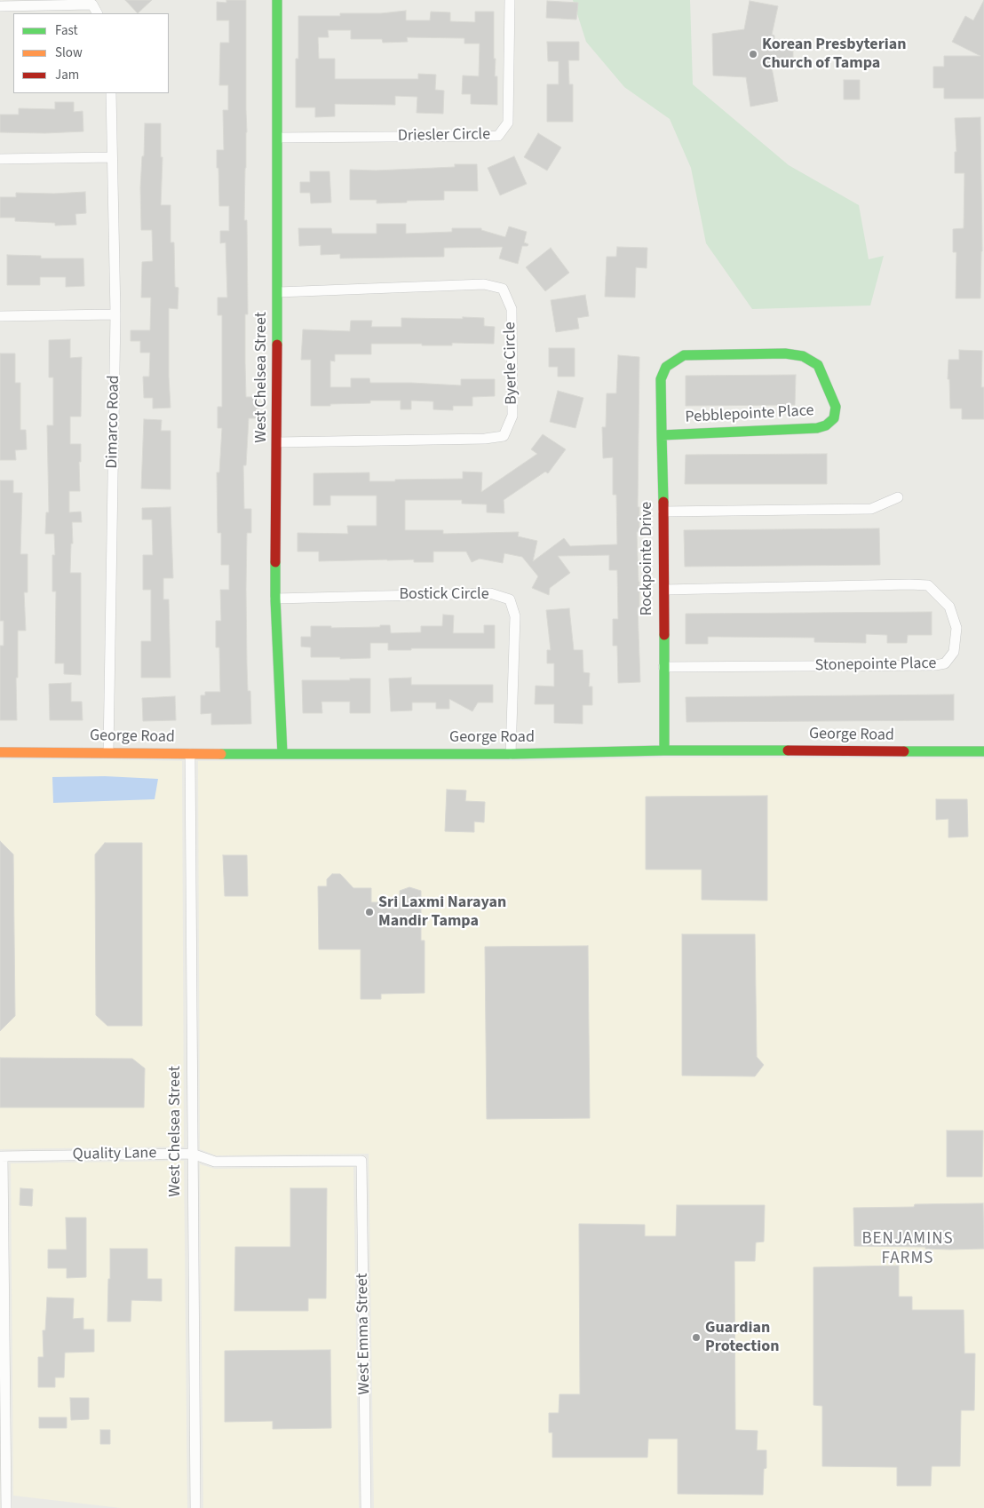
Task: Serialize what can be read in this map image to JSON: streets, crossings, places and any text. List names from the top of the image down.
{
  "streets": {
    "street": [
      "Driesler Circle",
      "Byerle Circle",
      "West Chelsea Street",
      "Pebblepointe Place",
      "Dimarco Road",
      "Rockpointe Drive",
      "Bostick Circle",
      "Stonepointe Place",
      "George Road",
      "Quality Lane",
      "West Emma Street"
    ]
  },
  "crossings": [
    ["Driesler Circle", "West Chelsea Street"],
    ["Byerle Circle", "West Chelsea Street"],
    ["West Chelsea Street", "Bostick Circle"],
    ["West Chelsea Street", "George Road"],
    ["West Chelsea Street", "Quality Lane"],
    ["Pebblepointe Place", "Rockpointe Drive"],
    ["Dimarco Road", "George Road"],
    ["Rockpointe Drive", "Stonepointe Place"],
    ["Rockpointe Drive", "George Road"],
    ["Bostick Circle", "George Road"],
    ["Quality Lane", "West Emma Street"]
  ],
  "districts": ["BENJAMINS FARMS"],
  "places": ["Korean Presbyterian Church of Tampa", "Sri Laxmi Narayan Mandir Tampa", "Guardian Protection"],
  "legend": ["Fast", "Slow", "Jam"]
}
